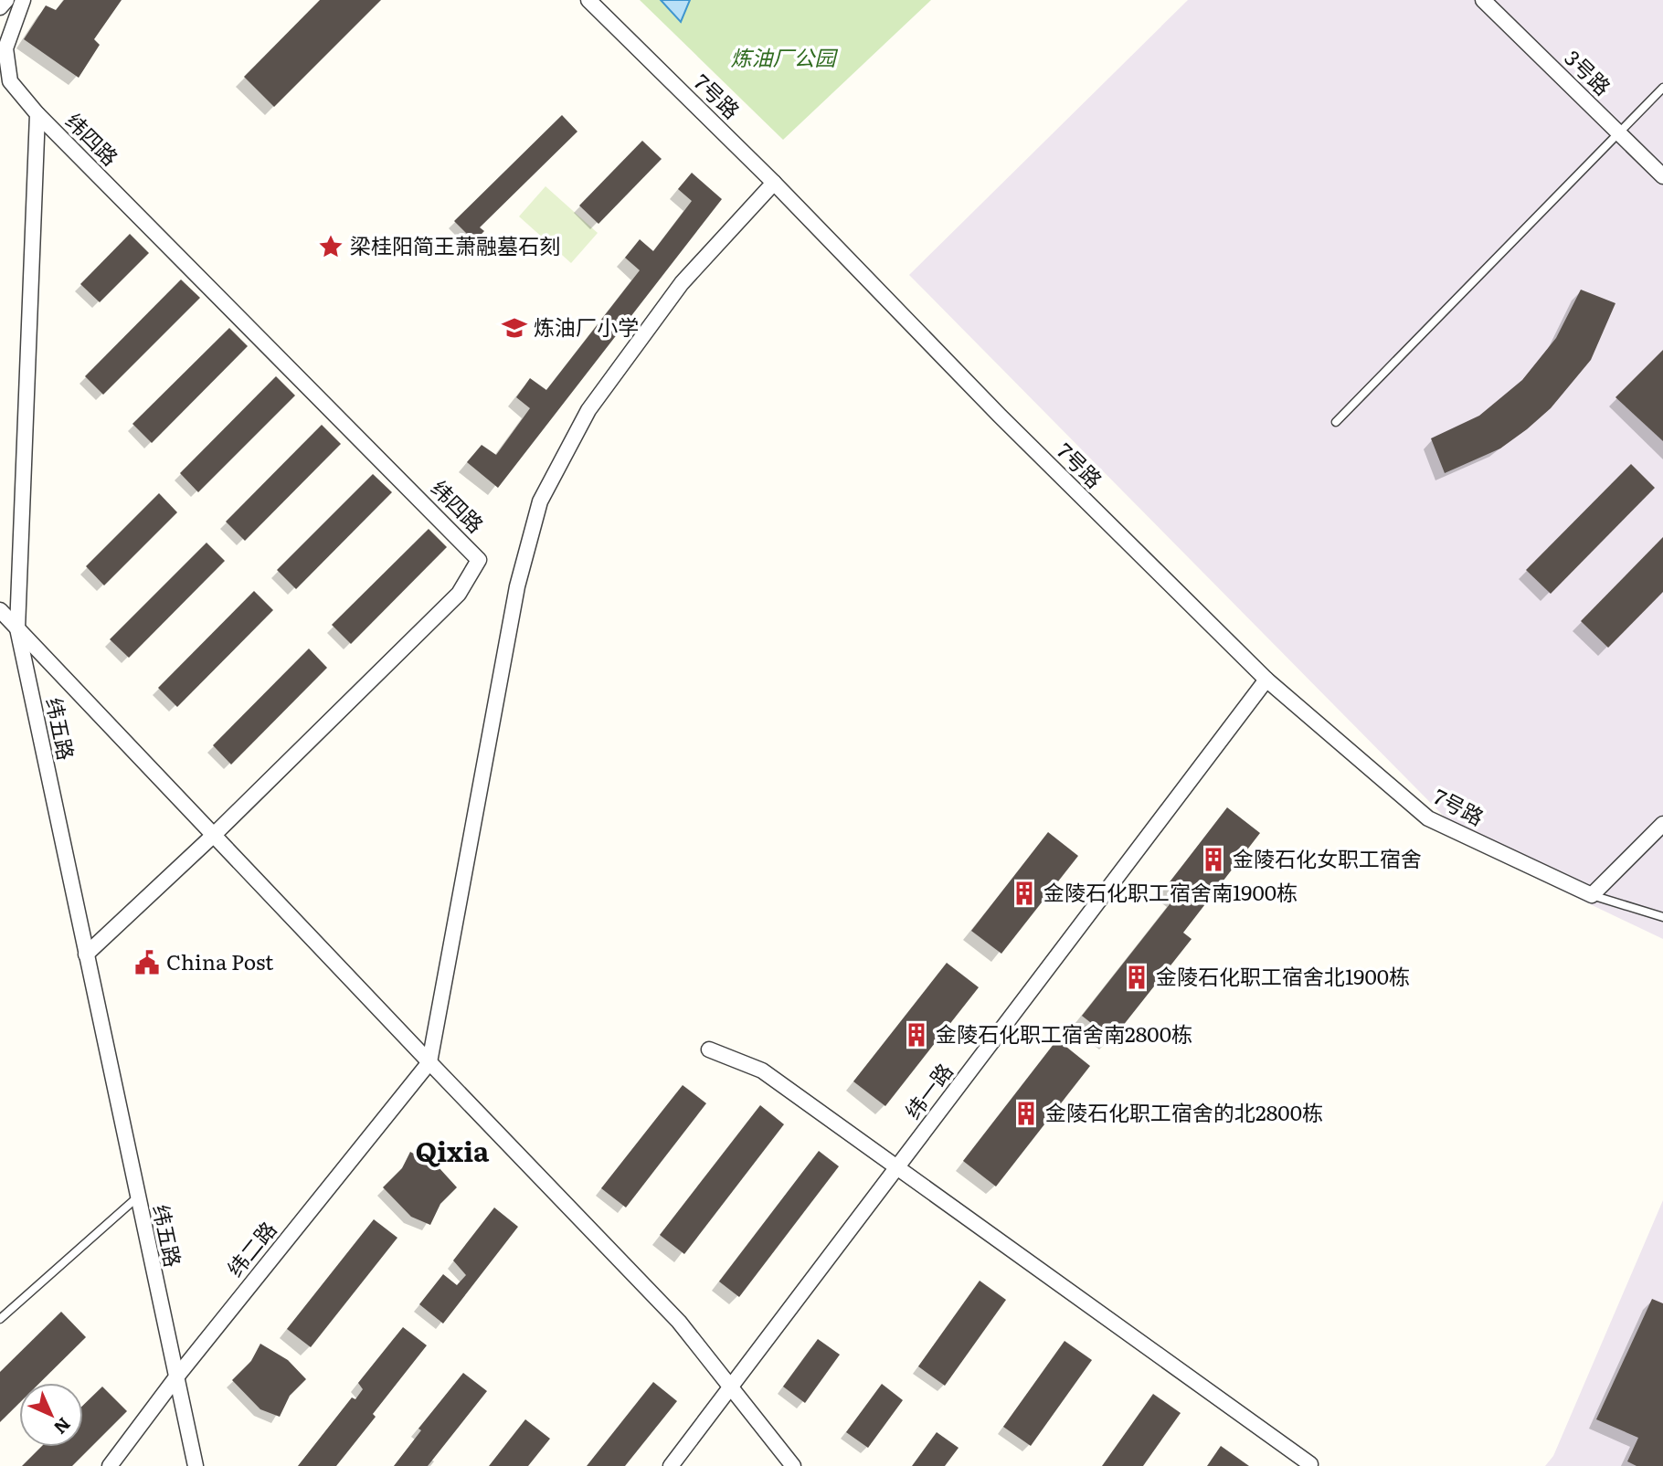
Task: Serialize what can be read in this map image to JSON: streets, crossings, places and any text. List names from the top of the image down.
{
  "streets": {
    "street": [
      "3号路",
      "7号路",
      "纬四路",
      "纬五路",
      "纬一路",
      "纬二路"
    ]
  },
  "crossings": [
    ["7号路", "纬一路"],
    ["纬四路", "纬五路"],
    ["纬五路", "纬二路"]
  ],
  "districts": ["Qixia"],
  "parks": ["炼油厂公园"],
  "places": {
    "place": ["梁桂阳简王萧融墓石刻"],
    "school or university": ["炼油厂小学"],
    "building": [
      "金陵石化女职工宿舍",
      "金陵石化职工宿舍南1900栋",
      "金陵石化职工宿舍北1900栋",
      "金陵石化职工宿舍南2800栋",
      "金陵石化职工宿舍的北2800栋"
    ],
    "public building": ["China Post"]
  },
  "north": "bottom right"
}
